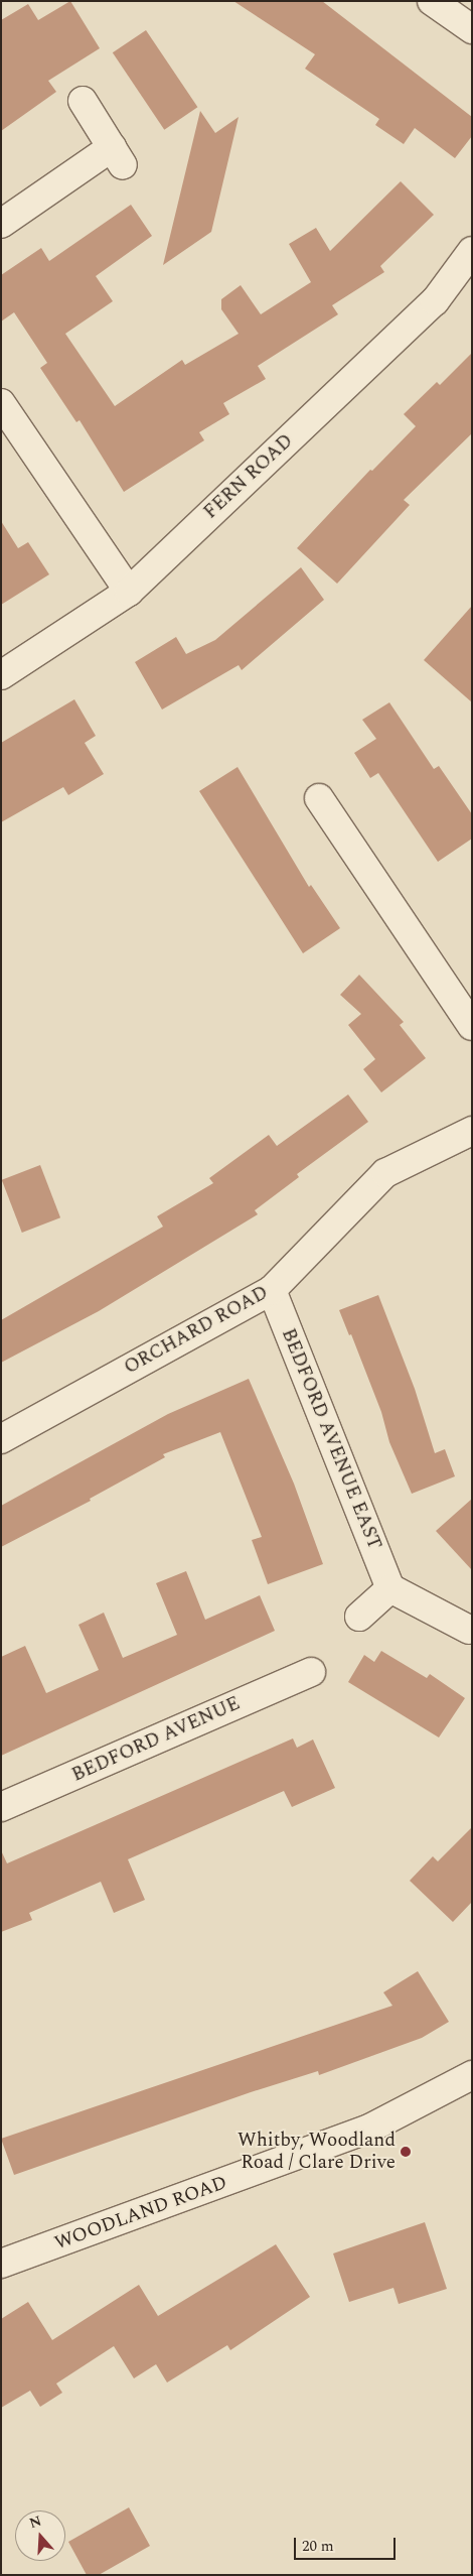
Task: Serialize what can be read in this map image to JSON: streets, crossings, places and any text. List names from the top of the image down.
{
  "streets": {
    "street": [
      "FERN ROAD",
      "ORCHARD ROAD",
      "BEDFORD AVENUE EAST",
      "BEDFORD AVENUE",
      "WOODLAND ROAD"
    ]
  },
  "crossings": [
    ["ORCHARD ROAD", "BEDFORD AVENUE EAST"]
  ],
  "places": ["Whitby, Woodland Road / Clare Drive"],
  "scale_bar": "20 m",
  "north": "top"
}
